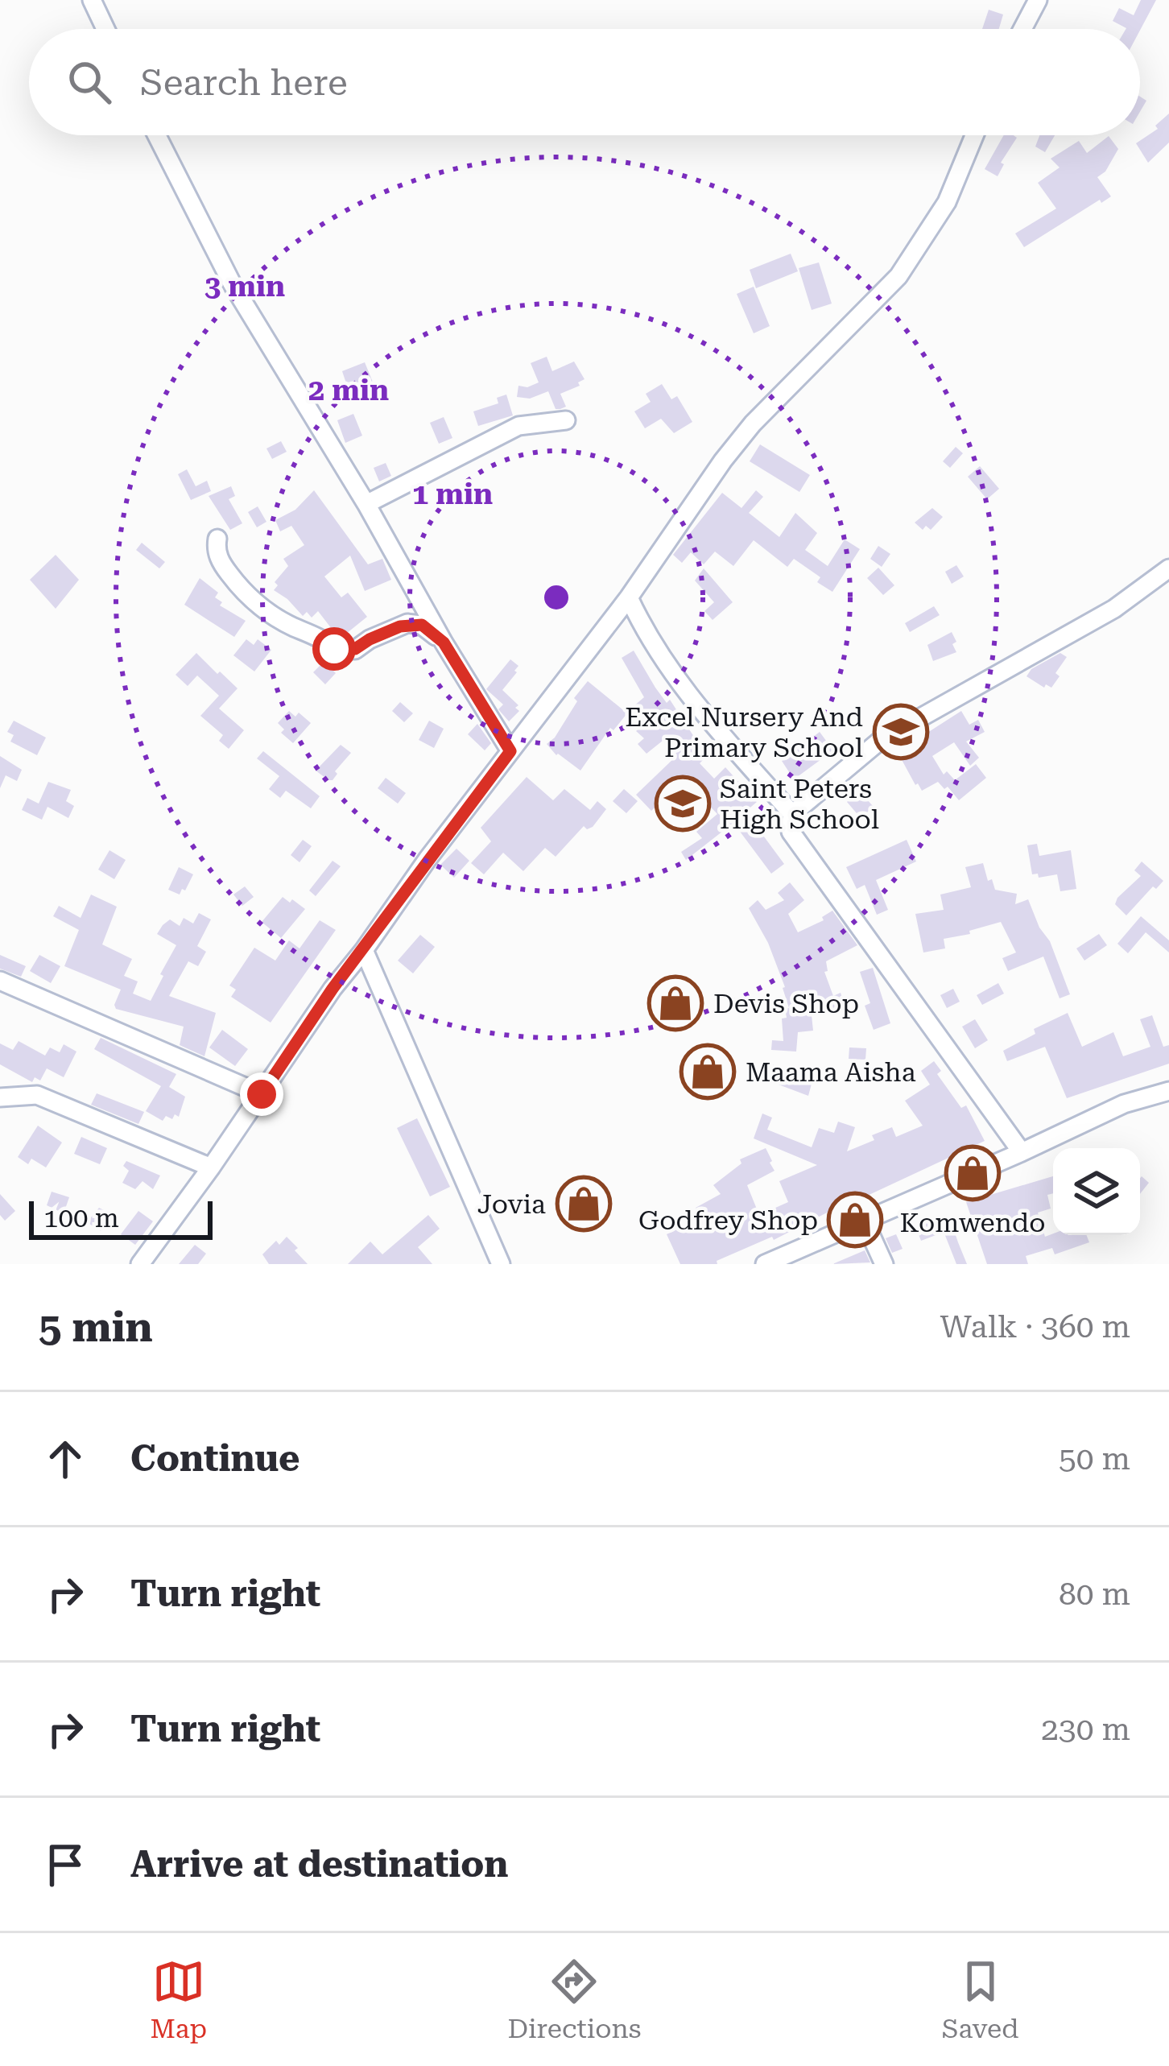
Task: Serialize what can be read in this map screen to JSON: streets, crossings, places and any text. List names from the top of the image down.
{
  "places": {
    "school or university": ["Excel Nursery And Primary School", "Saint Peters High School"],
    "shop": [
      "Devis Shop",
      "Maama Aisha",
      "Komwendo",
      "Jovia",
      "Godfrey Shop"
    ]
  },
  "scale_bar": "100 m",
  "page": {
    "search": "Search here",
    "scale": "100 m",
    "heading": ["5 min", "Walk · 360 m"],
    "list": [
      ["Continue", "50 m"],
      ["Turn right", "80 m"],
      ["Turn right", "230 m"],
      "Arrive at destination"
    ],
    "nav": ["Map", "Directions", "Saved"]
  },
  "rings": ["3 min", "2 min", "1 min"]
}
